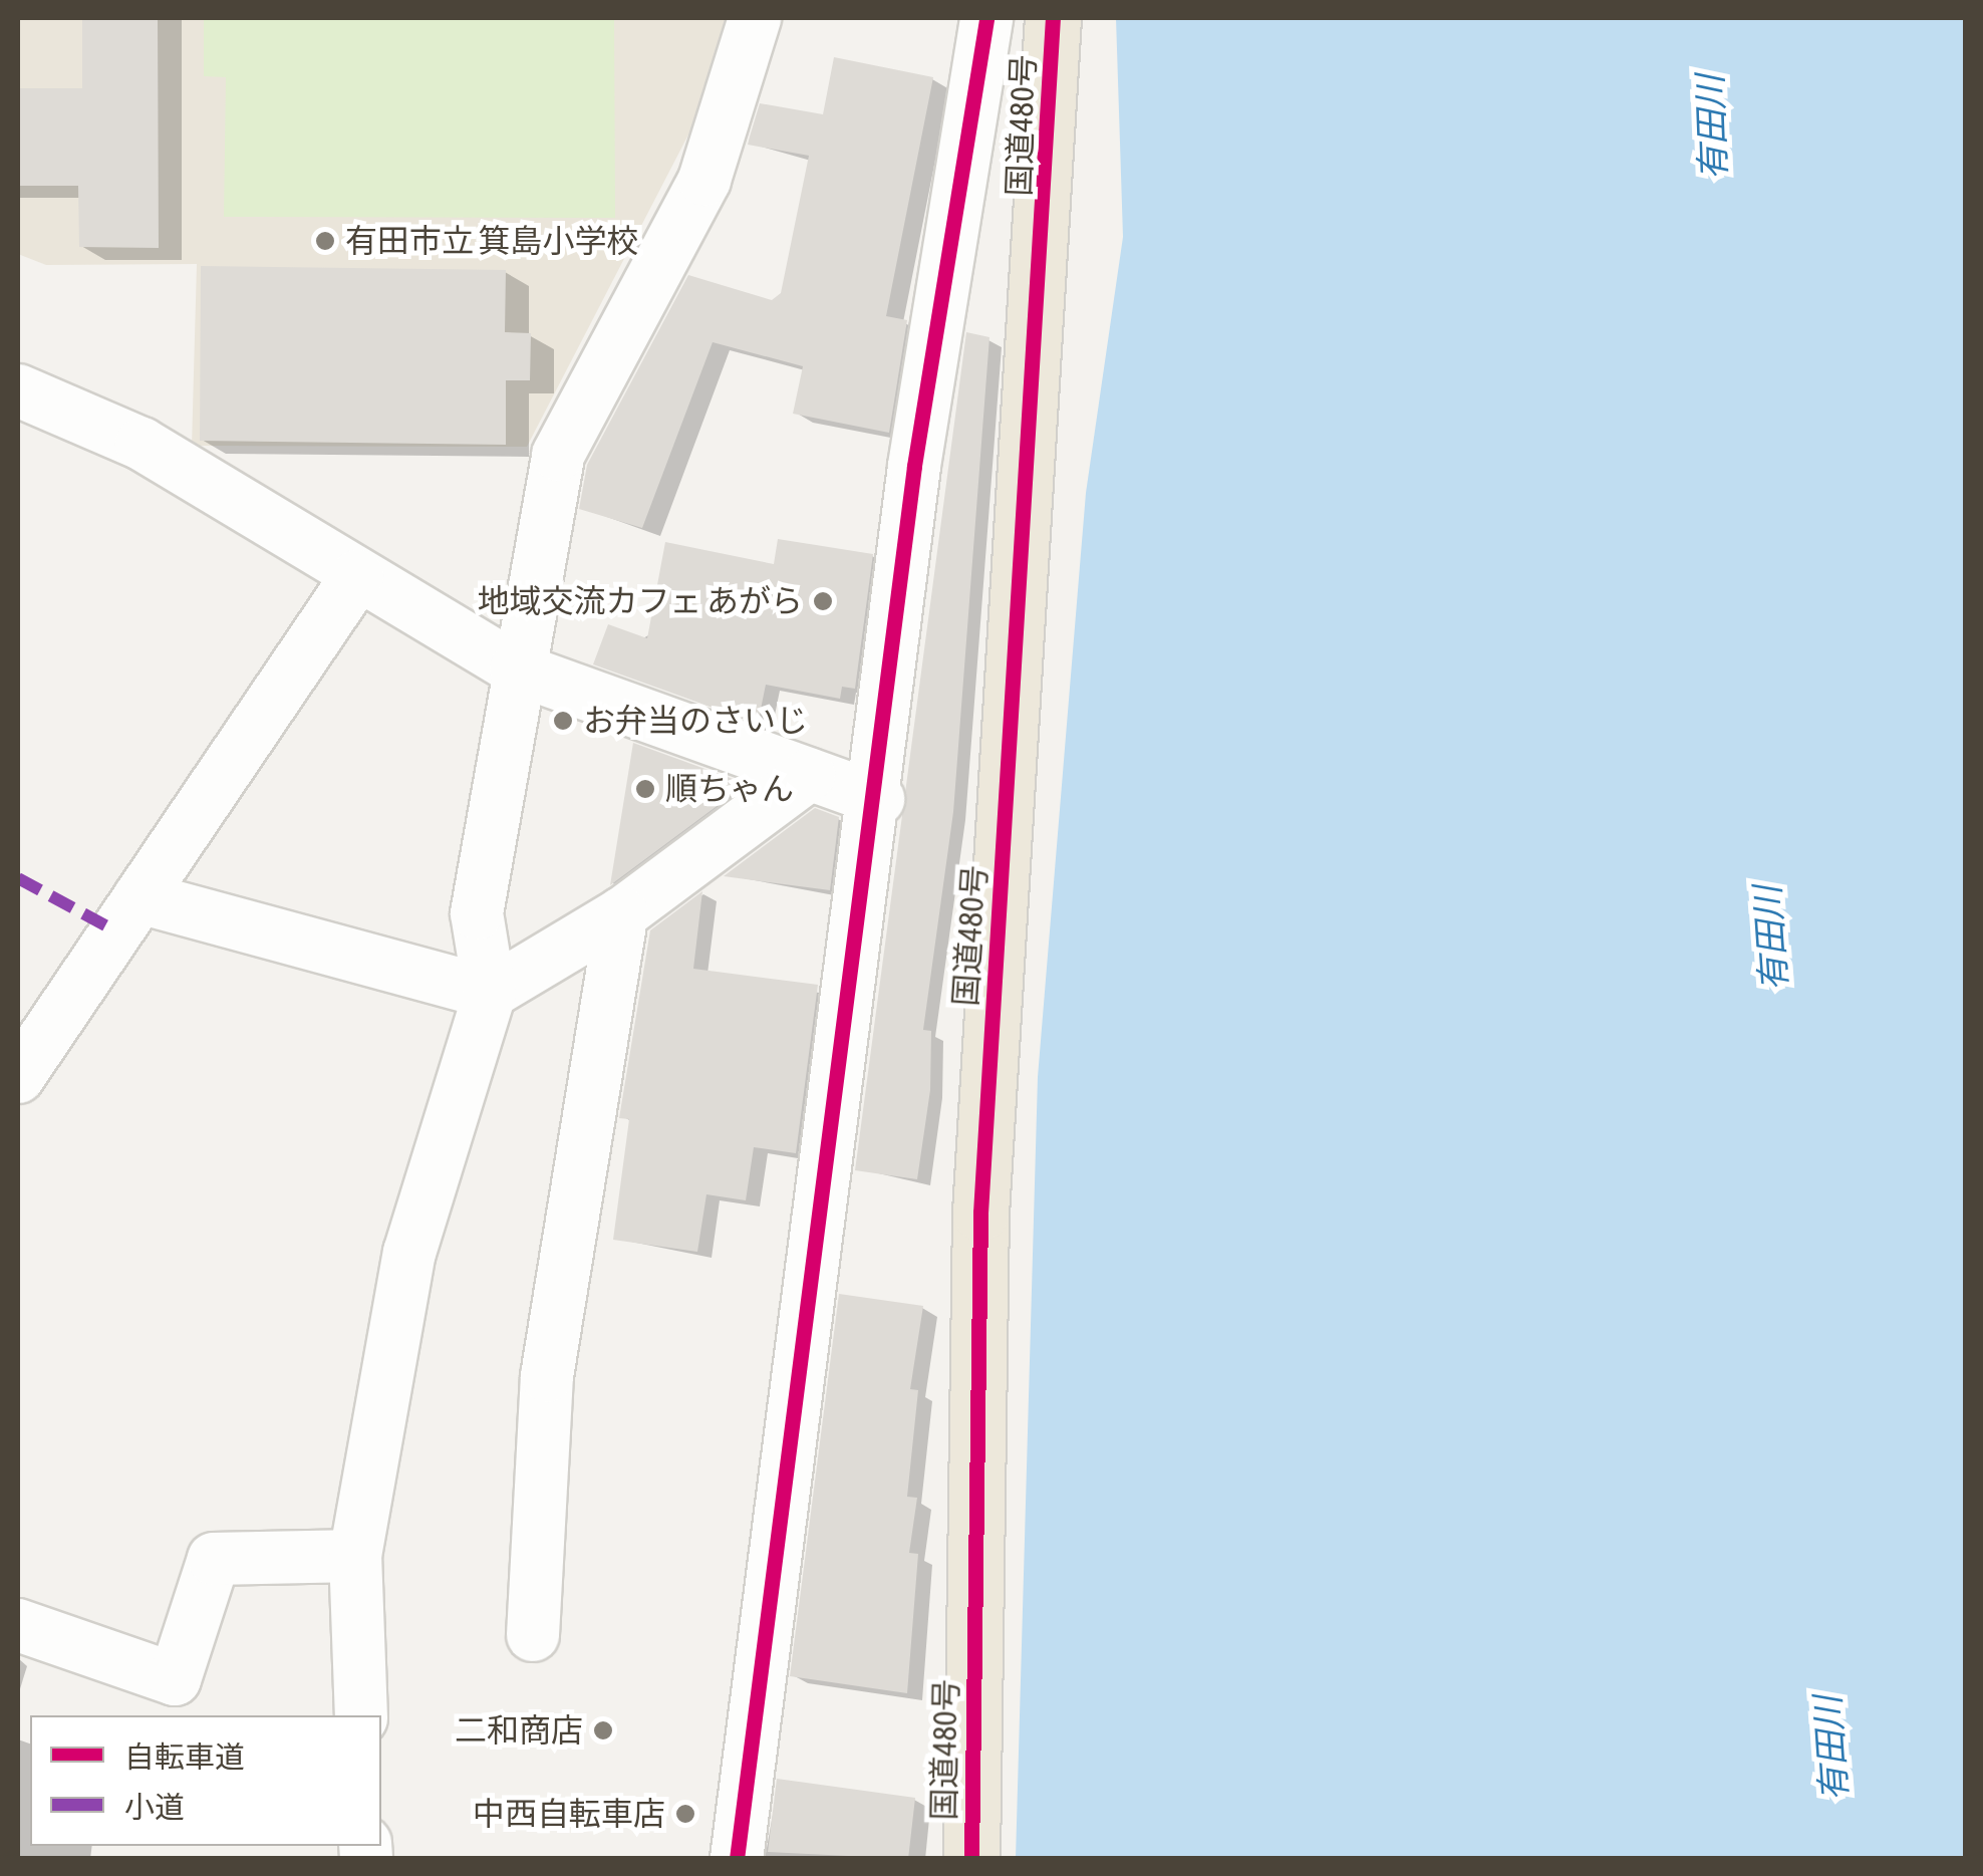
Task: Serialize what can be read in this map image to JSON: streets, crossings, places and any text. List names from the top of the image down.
{
  "streets": {
    "highway": ["国道480号"]
  },
  "water": ["有田川"],
  "places": [
    "有田市立 箕島小学校",
    "地域交流カフェ あがら",
    "お弁当のさいじ",
    "順ちゃん",
    "二和商店",
    "中西自転車店"
  ],
  "legend": ["自転車道", "小道"]
}
